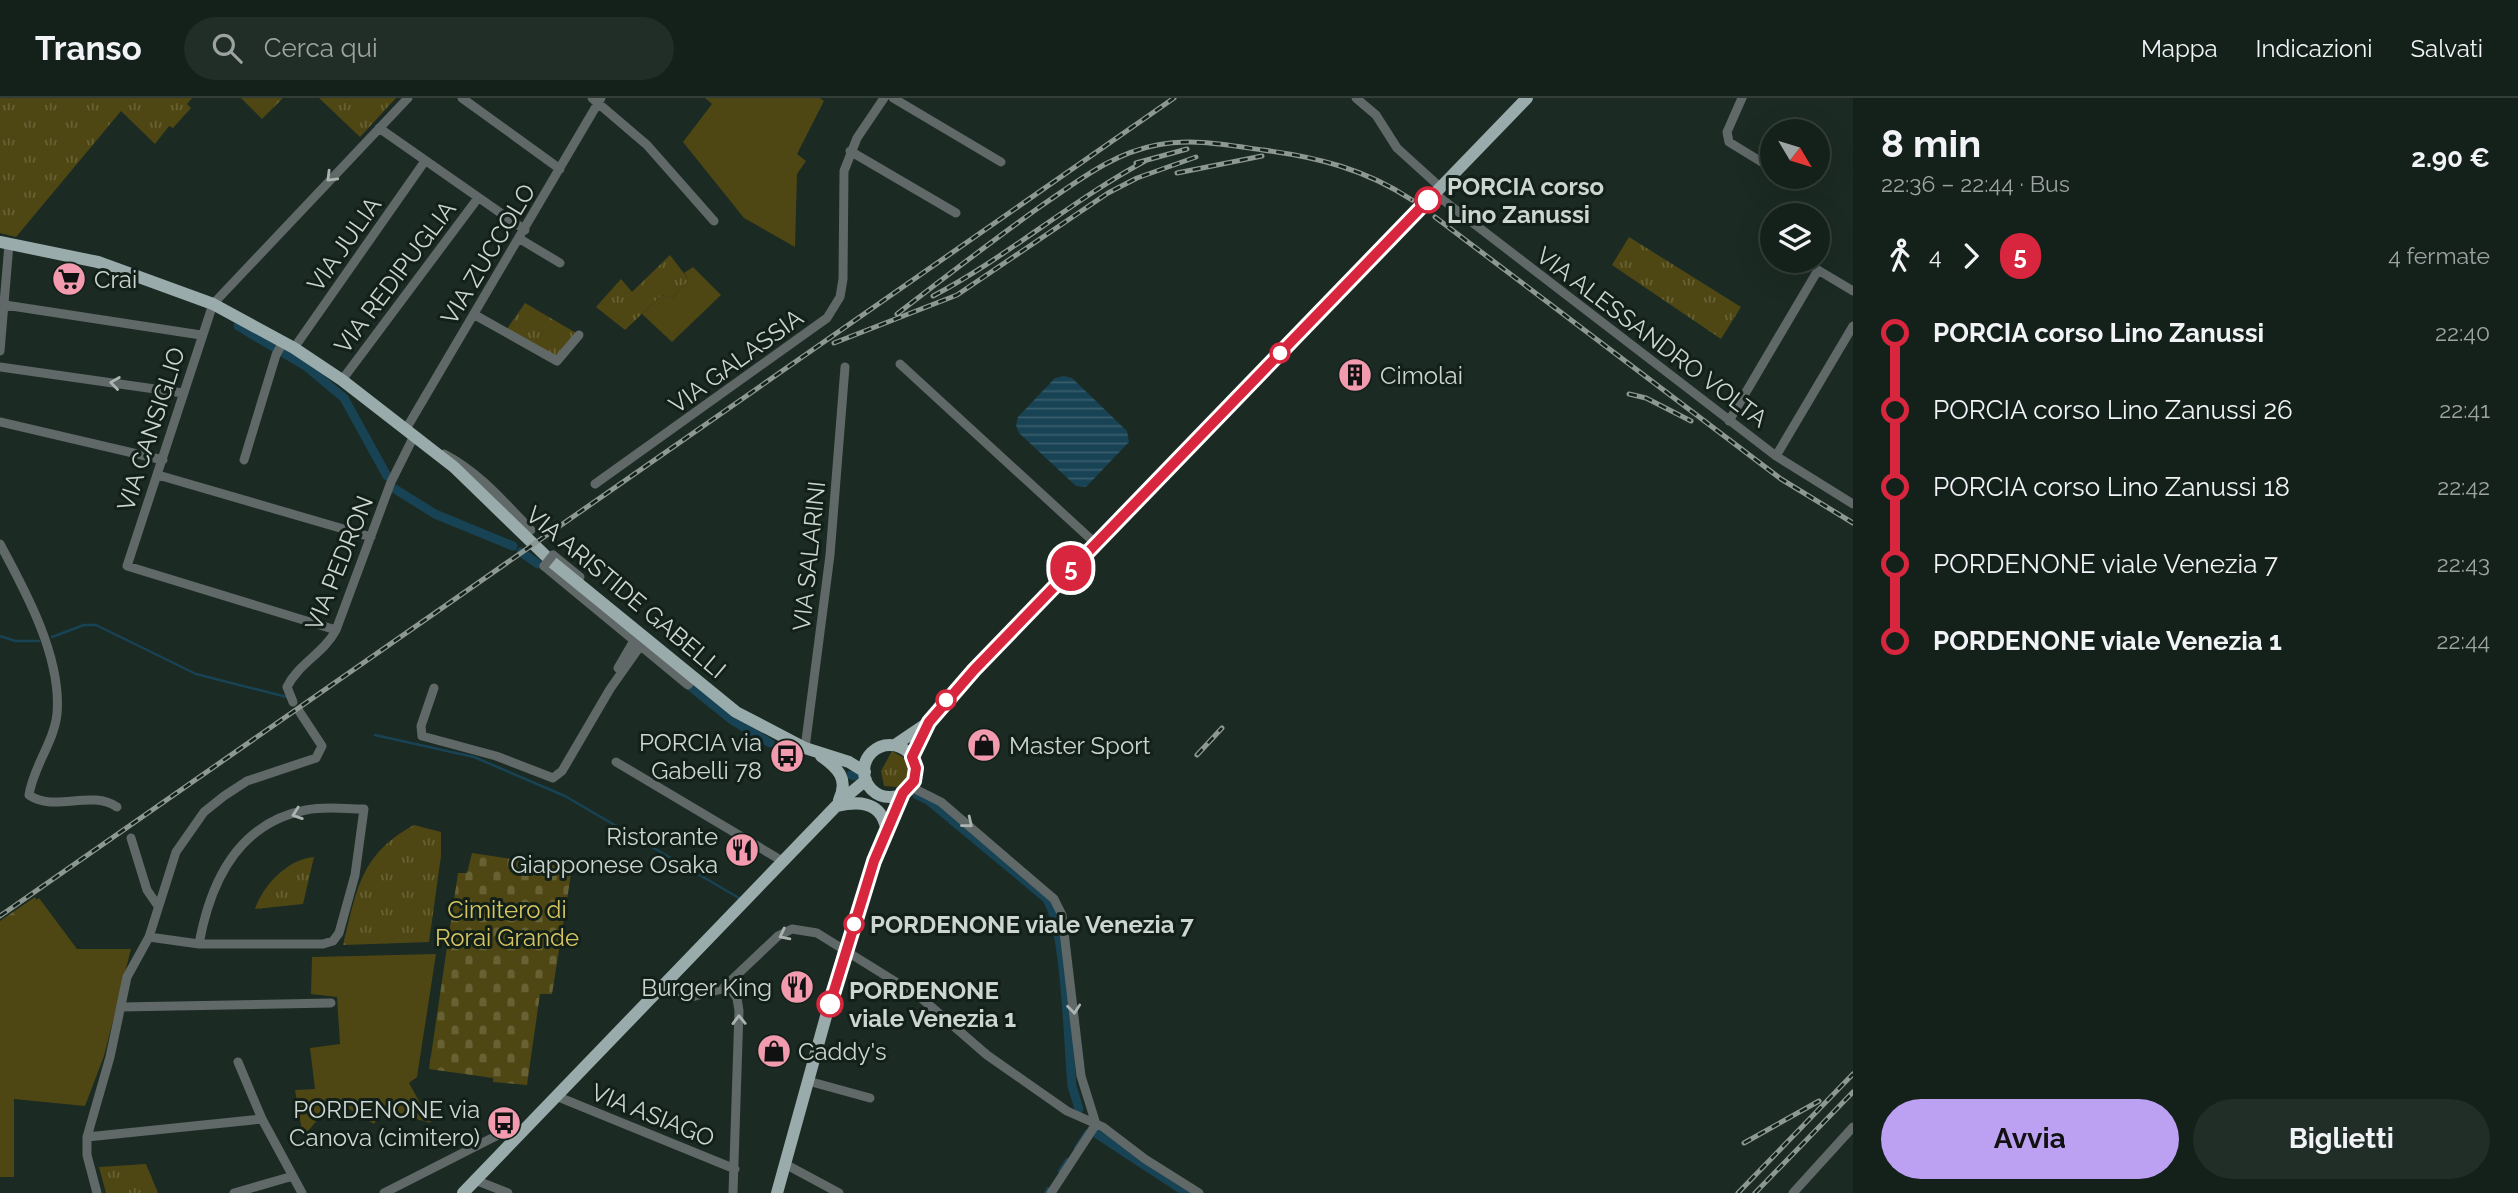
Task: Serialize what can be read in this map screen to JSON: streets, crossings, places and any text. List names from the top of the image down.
{
  "streets": {
    "main road": ["VIA ARISTIDE GABELLI"],
    "street": [
      "VIA JULIA",
      "VIA ZUCCOLO",
      "VIA REDIPUGLIA",
      "VIA ALESSANDRO VOLTA",
      "VIA GALASSIA",
      "VIA CANSIGLIO",
      "VIA SALARINI",
      "VIA PEDRON",
      "VIA ASIAGO"
    ]
  },
  "crossings": [
    ["VIA JULIA", "VIA ARISTIDE GABELLI"],
    ["VIA ZUCCOLO", "VIA PEDRON"],
    ["VIA ZUCCOLO", "VIA ARISTIDE GABELLI"],
    ["VIA REDIPUGLIA", "VIA ARISTIDE GABELLI"],
    ["VIA CANSIGLIO", "VIA PEDRON"],
    ["VIA CANSIGLIO", "VIA ARISTIDE GABELLI"],
    ["VIA SALARINI", "VIA ARISTIDE GABELLI"],
    ["VIA PEDRON", "VIA ARISTIDE GABELLI"]
  ],
  "parks": ["Cimitero di Rorai Grande"],
  "places": {
    "other": ["PORCIA corso Lino Zanussi", "PORDENONE viale Venezia 7", "PORDENONE viale Venezia 1"],
    "supermarket": ["Crai"],
    "building": ["Cimolai"],
    "shop": ["Master Sport", "Caddy's"],
    "bus stop": ["PORCIA via Gabelli 78", "PORDENONE via Canova (cimitero)"],
    "restaurant": ["Ristorante Giapponese Osaka", "Burger King"]
  },
  "lines": ["bus line 5"],
  "north": "bottom right",
  "page": {
    "header": "Transo",
    "search": "Cerca qui",
    "nav": ["Mappa", "Indicazioni", "Salvati"],
    "on_map": "5",
    "heading": ["8 min", "22:36 – 22:44 · Bus", "2.90 €"],
    "legs": ["4", "5", "4 fermate"],
    "list": [
      {
        "name": "PORCIA corso Lino Zanussi",
        "value": "22:40"
      },
      {
        "name": "PORCIA corso Lino Zanussi 26",
        "value": "22:41"
      },
      {
        "name": "PORCIA corso Lino Zanussi 18",
        "value": "22:42"
      },
      {
        "name": "PORDENONE viale Venezia 7",
        "value": "22:43"
      },
      {
        "name": "PORDENONE viale Venezia 1",
        "value": "22:44"
      }
    ],
    "buttons": ["Avvia", "Biglietti"]
  }
}
